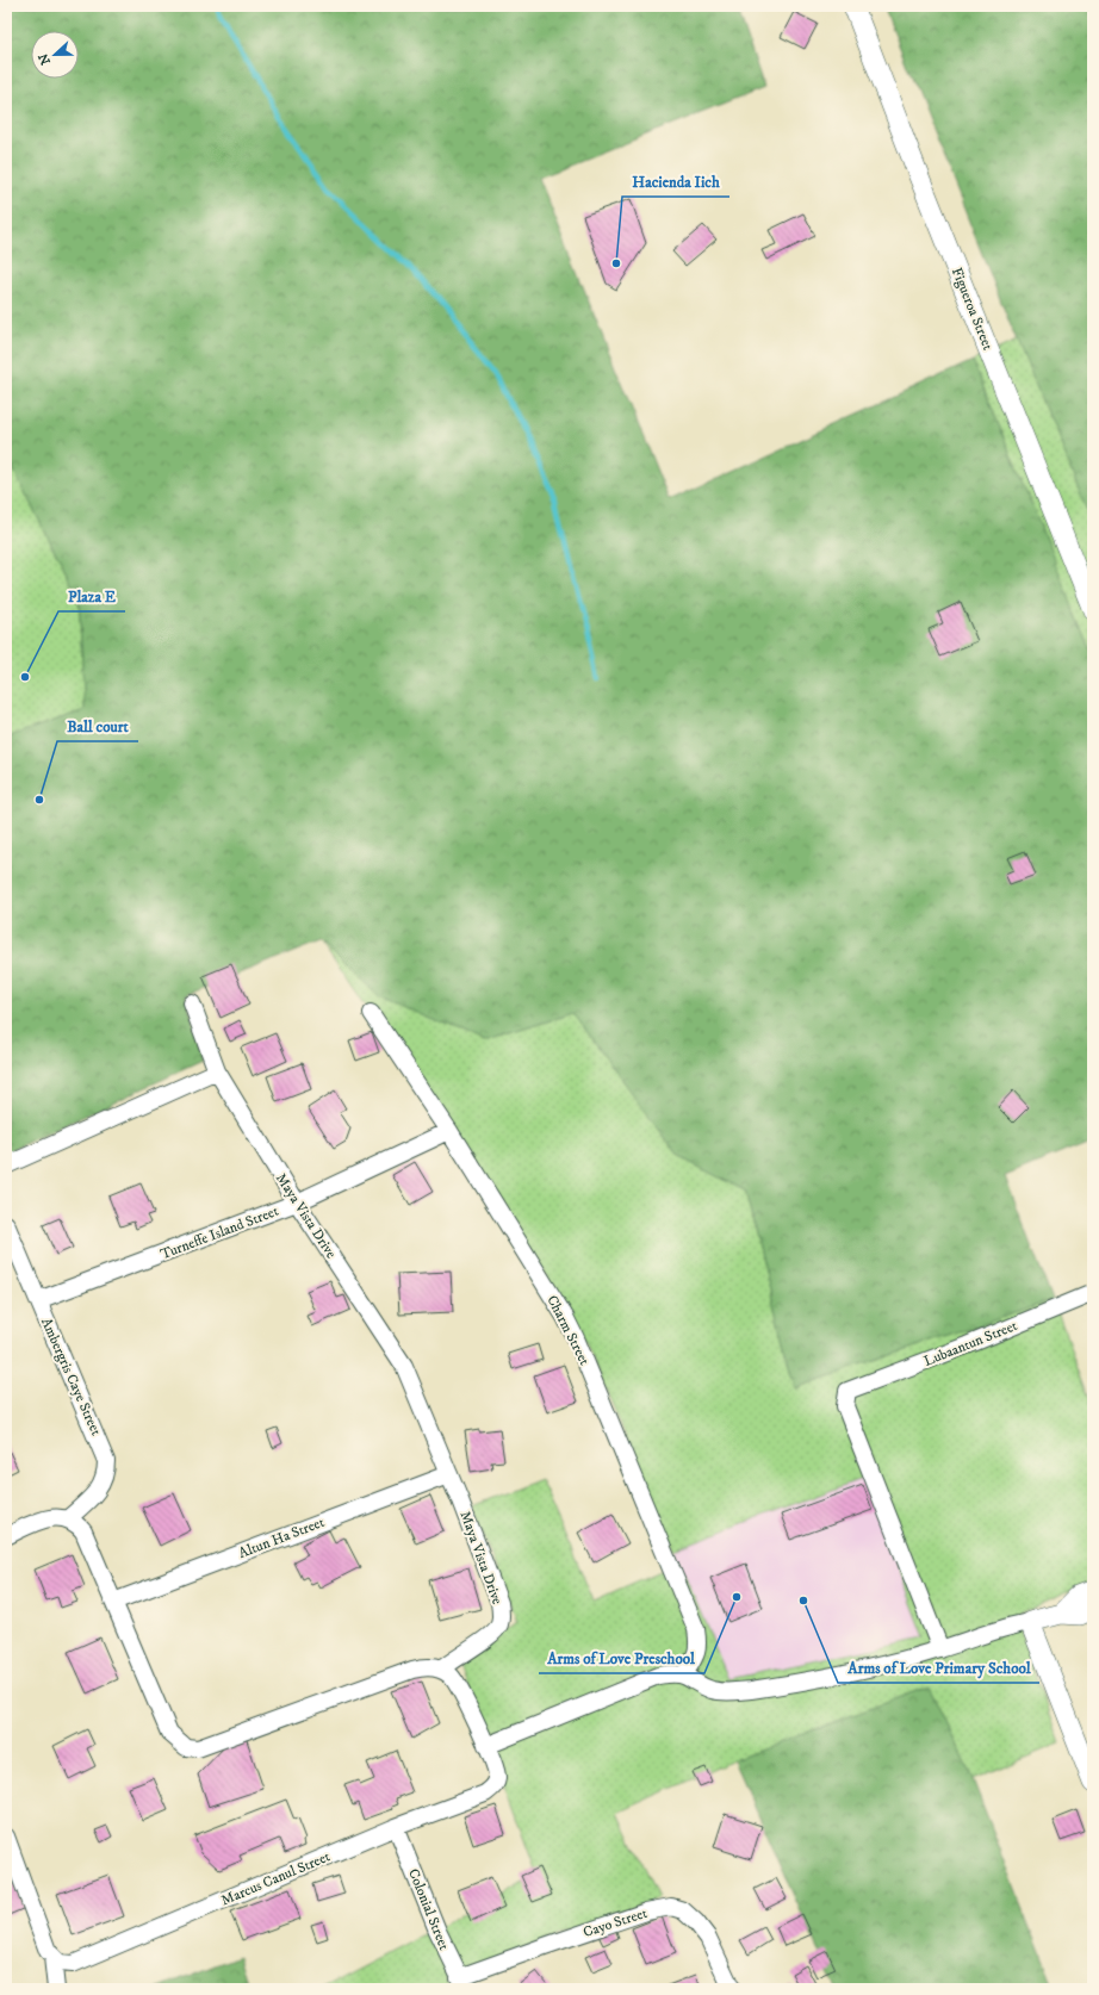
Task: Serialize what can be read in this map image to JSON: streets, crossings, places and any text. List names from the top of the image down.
{
  "streets": {
    "street": [
      "Figueroa Street",
      "Maya Vista Drive",
      "Turneffe Island Street",
      "Charm Street",
      "Lubaantun Street",
      "Ambergris Caye Street",
      "Altun Ha Street",
      "Marcus Canul Street",
      "Colonial Street",
      "Cayo Street"
    ]
  },
  "crossings": [
    ["Maya Vista Drive", "Turneffe Island Street"],
    ["Maya Vista Drive", "Altun Ha Street"],
    ["Turneffe Island Street", "Charm Street"],
    ["Turneffe Island Street", "Ambergris Caye Street"],
    ["Marcus Canul Street", "Colonial Street"],
    ["Colonial Street", "Cayo Street"]
  ],
  "places": [
    "Hacienda Iich",
    "Plaza E",
    "Ball court",
    "Arms of Love Preschool",
    "Arms of Love Primary School"
  ],
  "north": "left"
}
